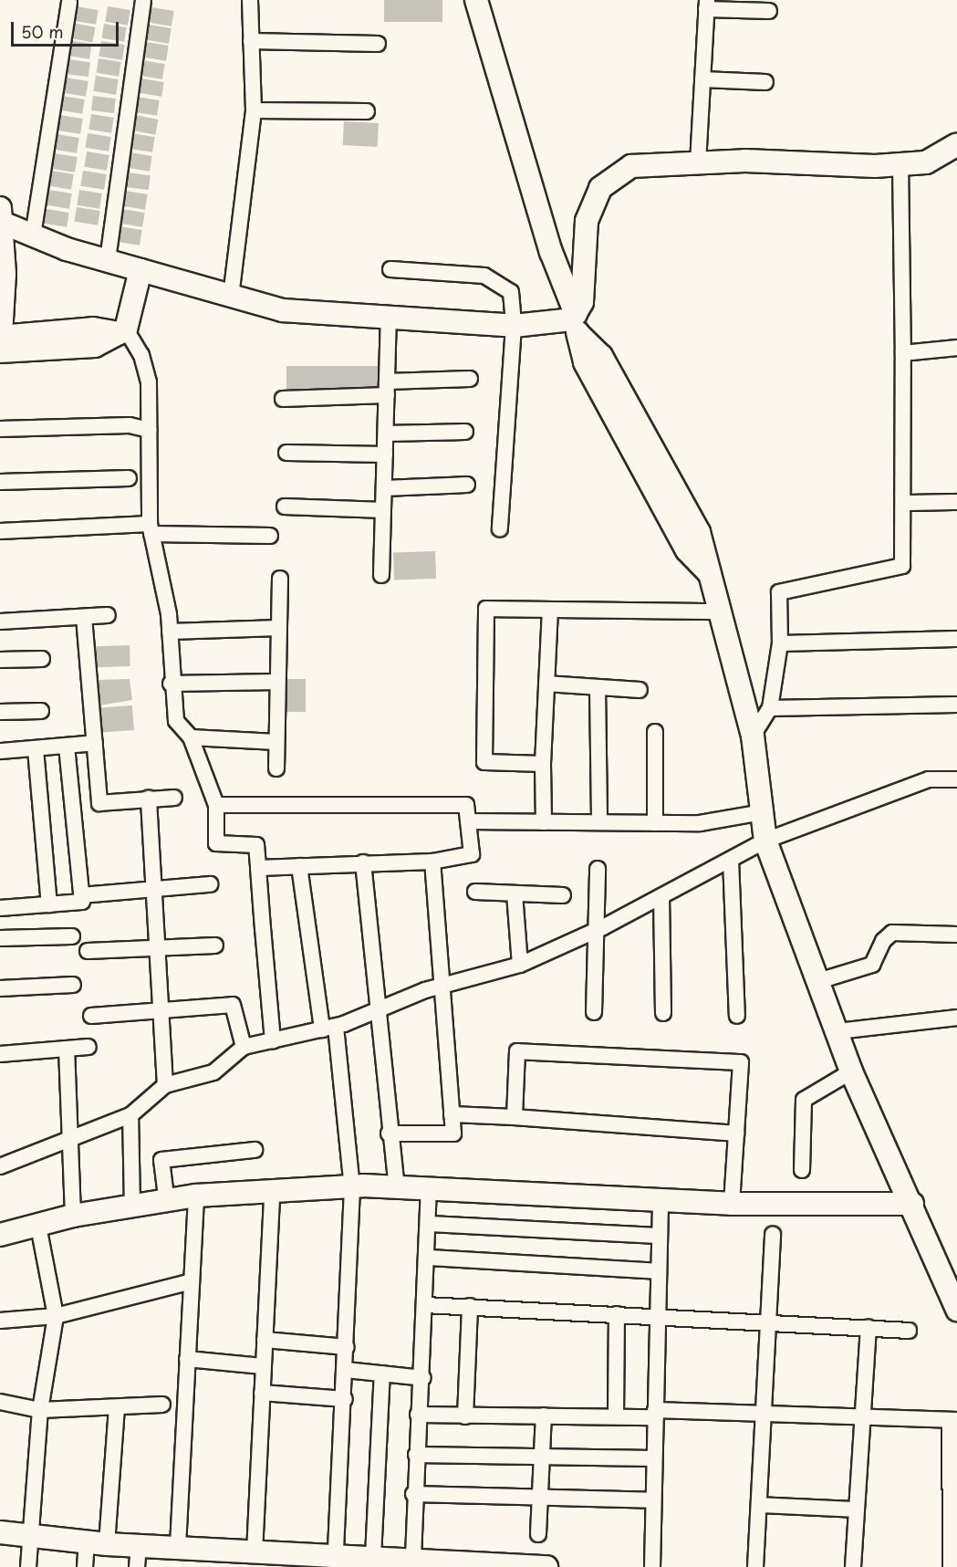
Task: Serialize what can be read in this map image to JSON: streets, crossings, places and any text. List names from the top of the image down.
{
  "scale_bar": "50 m"
}
